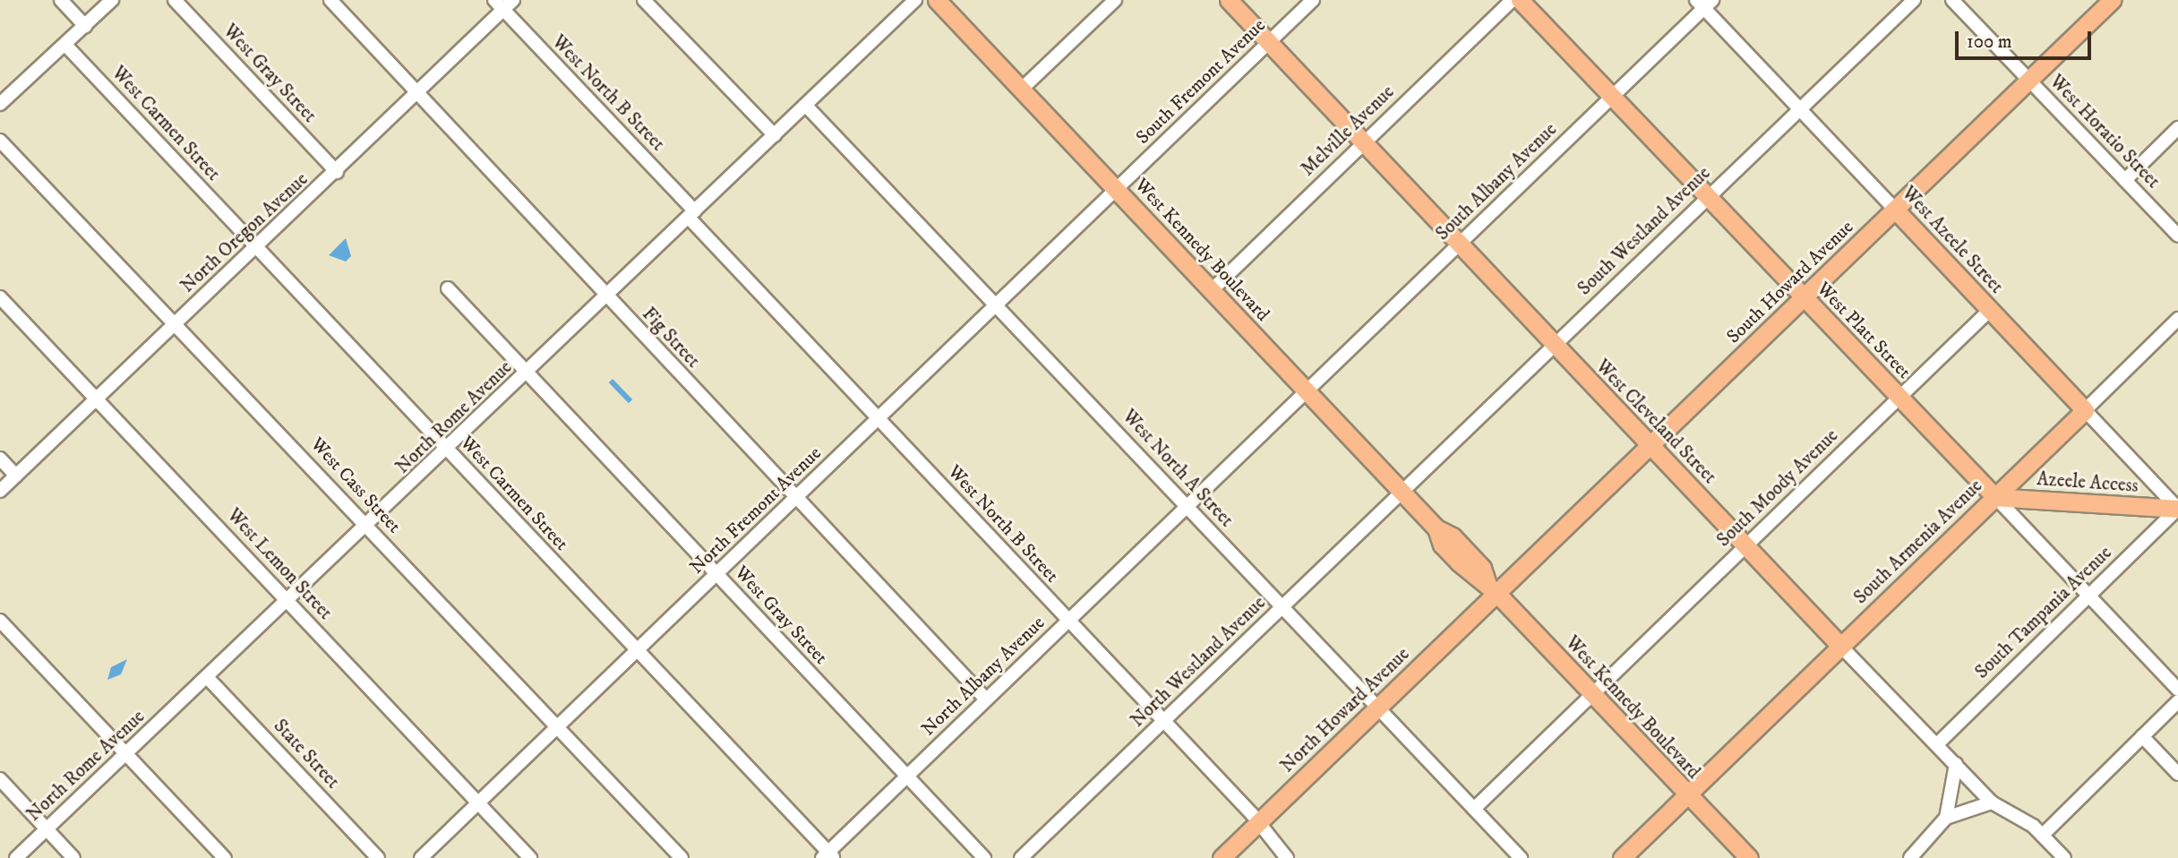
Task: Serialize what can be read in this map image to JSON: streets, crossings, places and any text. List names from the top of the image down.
{
  "streets": {
    "main road": [
      "West Azeele Street",
      "West Kennedy Boulevard",
      "South Howard Avenue",
      "West Platt Street",
      "West Cleveland Street",
      "Azeele Access",
      "South Armenia Avenue",
      "North Howard Avenue"
    ],
    "street": [
      "West Gray Street",
      "South Fremont Avenue",
      "West North B Street",
      "West Carmen Street",
      "Melville Avenue",
      "West Horatio Street",
      "South Albany Avenue",
      "South Westland Avenue",
      "North Oregon Avenue",
      "Fig Street",
      "North Rome Avenue",
      "West North A Street",
      "West Cass Street",
      "South Moody Avenue",
      "North Fremont Avenue",
      "West Lemon Street",
      "South Tampania Avenue",
      "North Westland Avenue",
      "North Albany Avenue",
      "State Street"
    ]
  },
  "crossings": [
    ["West Gray Street", "North Oregon Avenue"],
    ["West Gray Street", "North Rome Avenue"],
    ["West Gray Street", "North Fremont Avenue"],
    ["West Gray Street", "North Albany Avenue"],
    ["South Fremont Avenue", "West Kennedy Boulevard"],
    ["South Fremont Avenue", "West Cleveland Street"],
    ["South Fremont Avenue", "North Fremont Avenue"],
    ["West North B Street", "North Oregon Avenue"],
    ["West North B Street", "North Rome Avenue"],
    ["West North B Street", "North Fremont Avenue"],
    ["West North B Street", "North Westland Avenue"],
    ["West North B Street", "North Albany Avenue"],
    ["West North B Street", "North Howard Avenue"],
    ["West Carmen Street", "North Oregon Avenue"],
    ["West Carmen Street", "North Rome Avenue"],
    ["West Carmen Street", "North Fremont Avenue"],
    ["West Carmen Street", "North Albany Avenue"],
    ["Melville Avenue", "West Kennedy Boulevard"],
    ["Melville Avenue", "West Cleveland Street"],
    ["West Horatio Street", "South Howard Avenue"],
    ["South Albany Avenue", "West Azeele Street"],
    ["South Albany Avenue", "West Kennedy Boulevard"],
    ["South Albany Avenue", "West Platt Street"],
    ["South Albany Avenue", "West Cleveland Street"],
    ["South Albany Avenue", "North Albany Avenue"],
    ["South Westland Avenue", "West Azeele Street"],
    ["South Westland Avenue", "West Kennedy Boulevard"],
    ["South Westland Avenue", "West Platt Street"],
    ["South Westland Avenue", "West Cleveland Street"],
    ["South Westland Avenue", "North Westland Avenue"],
    ["North Oregon Avenue", "Fig Street"],
    ["North Oregon Avenue", "West Cass Street"],
    ["North Oregon Avenue", "West Lemon Street"],
    ["West Azeele Street", "South Howard Avenue"],
    ["West Azeele Street", "Azeele Access"],
    ["West Azeele Street", "South Moody Avenue"],
    ["West Azeele Street", "South Armenia Avenue"],
    ["West Azeele Street", "South Tampania Avenue"],
    ["West Kennedy Boulevard", "South Howard Avenue"],
    ["West Kennedy Boulevard", "South Moody Avenue"],
    ["West Kennedy Boulevard", "North Fremont Avenue"],
    ["West Kennedy Boulevard", "South Armenia Avenue"],
    ["West Kennedy Boulevard", "North Westland Avenue"],
    ["West Kennedy Boulevard", "North Albany Avenue"],
    ["West Kennedy Boulevard", "North Howard Avenue"],
    ["South Howard Avenue", "West Platt Street"],
    ["South Howard Avenue", "West Cleveland Street"],
    ["South Howard Avenue", "North Howard Avenue"],
    ["West Platt Street", "Azeele Access"],
    ["West Platt Street", "South Moody Avenue"],
    ["West Platt Street", "South Armenia Avenue"],
    ["West Platt Street", "South Tampania Avenue"],
    ["Fig Street", "North Rome Avenue"],
    ["Fig Street", "North Fremont Avenue"],
    ["Fig Street", "North Albany Avenue"],
    ["North Rome Avenue", "West North A Street"],
    ["North Rome Avenue", "West Cass Street"],
    ["North Rome Avenue", "West Lemon Street"],
    ["North Rome Avenue", "State Street"],
    ["West Cleveland Street", "South Moody Avenue"],
    ["West Cleveland Street", "South Armenia Avenue"],
    ["West Cleveland Street", "South Tampania Avenue"],
    ["West North A Street", "South Moody Avenue"],
    ["West North A Street", "North Fremont Avenue"],
    ["West North A Street", "North Westland Avenue"],
    ["West North A Street", "North Albany Avenue"],
    ["West North A Street", "North Howard Avenue"],
    ["Azeele Access", "South Armenia Avenue"],
    ["Azeele Access", "South Tampania Avenue"],
    ["West Cass Street", "North Fremont Avenue"],
    ["North Fremont Avenue", "West Lemon Street"]
  ],
  "scale_bar": "100 m"
}
